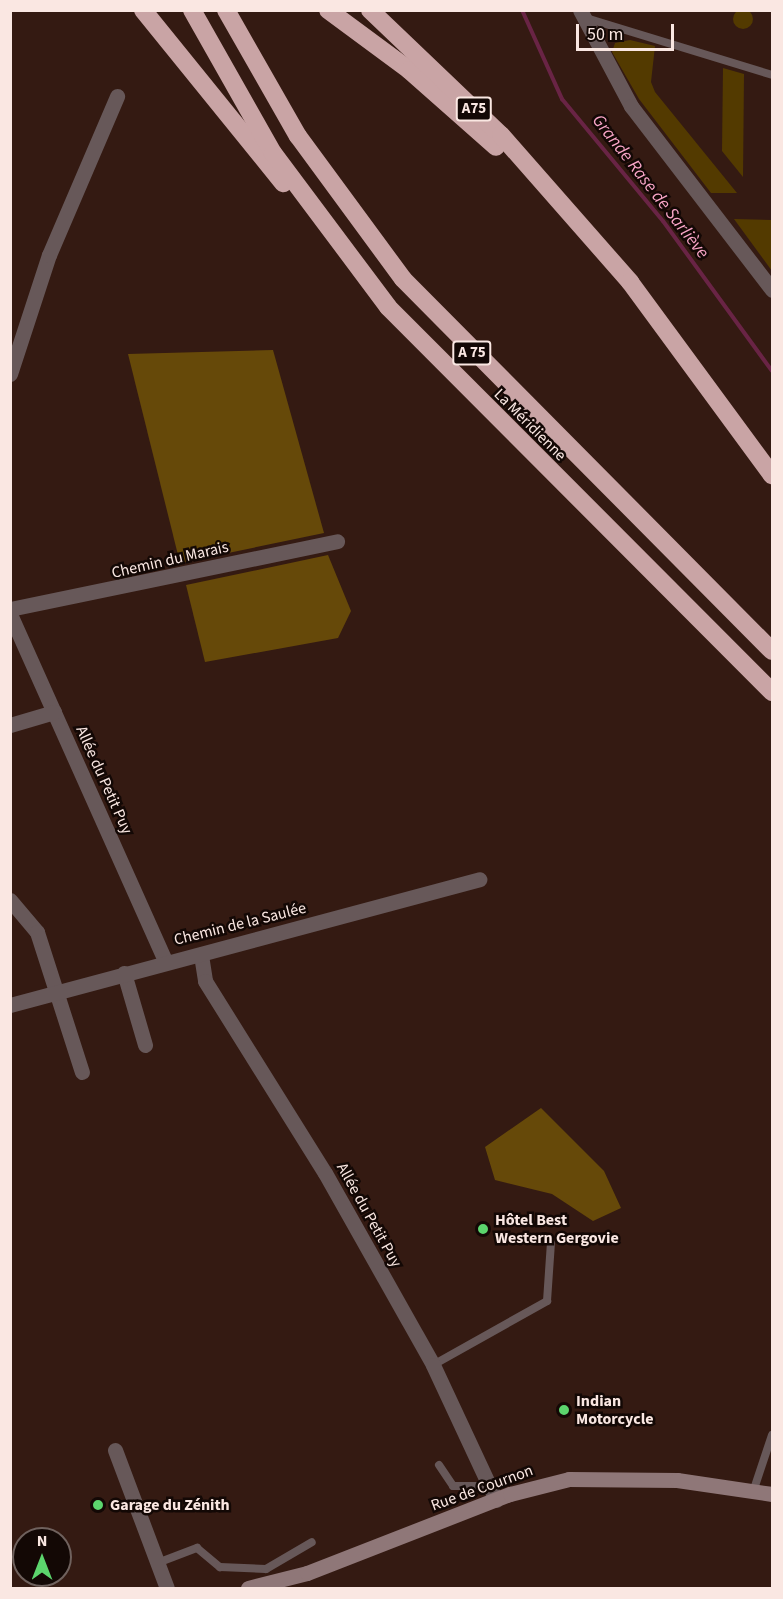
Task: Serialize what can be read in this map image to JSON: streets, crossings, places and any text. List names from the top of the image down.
{
  "streets": {
    "highway": ["A75", "A 75", "La Méridienne"],
    "street": [
      "Chemin du Marais",
      "Allée du Petit Puy",
      "Chemin de la Saulée",
      "Rue de Cournon"
    ]
  },
  "crossings": [
    ["Allée du Petit Puy", "Chemin de la Saulée"],
    ["Allée du Petit Puy", "Rue de Cournon"]
  ],
  "water": ["Grande Rase de Sarliève"],
  "places": ["Hôtel Best Western Gergovie", "Indian Motorcycle", "Garage du Zénith"],
  "scale_bar": "50 m",
  "north": "top"
}
